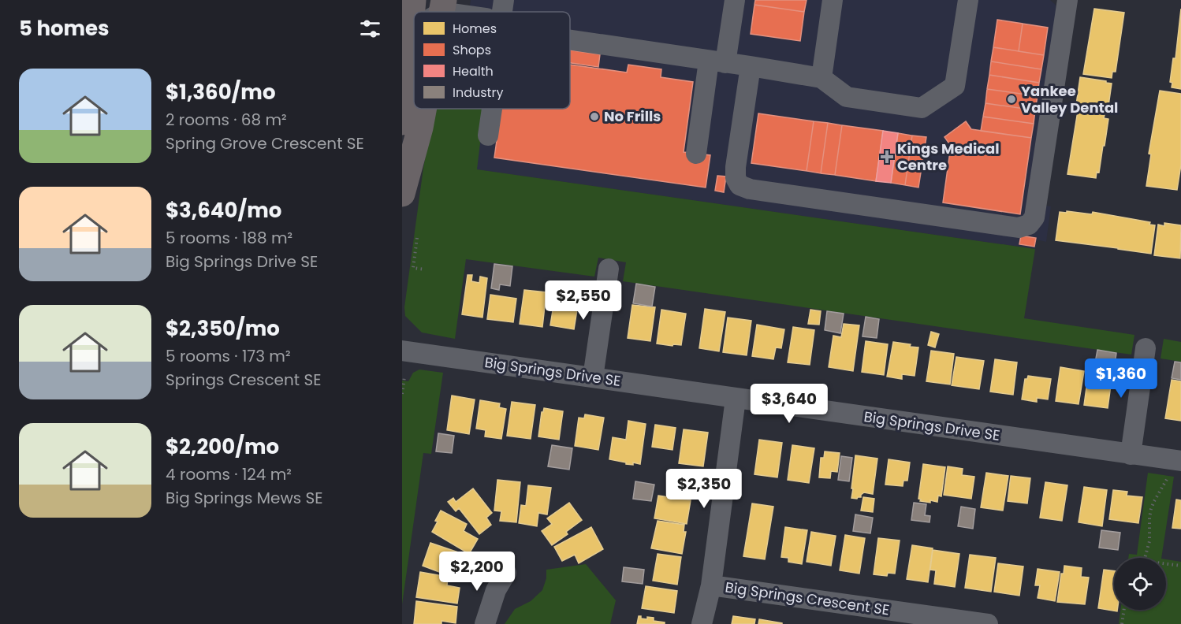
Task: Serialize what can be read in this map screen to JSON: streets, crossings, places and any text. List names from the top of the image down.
{
  "streets": {
    "street": ["Big Springs Drive SE", "Big Springs Crescent SE"]
  },
  "places": {
    "other": ["Yankee Valley Dental", "No Frills"],
    "health": ["Kings Medical Centre"]
  },
  "legend": [
    "Homes",
    "Shops",
    "Health",
    "Industry"
  ],
  "page": {
    "heading": "5 homes",
    "list": [
      {
        "name": "$1,360/mo",
        "note": "2 rooms · 68 m² · Spring Grove Crescent SE"
      },
      {
        "name": "$3,640/mo",
        "note": "5 rooms · 188 m² · Big Springs Drive SE"
      },
      {
        "name": "$2,350/mo",
        "note": "5 rooms · 173 m² · Springs Crescent SE"
      },
      {
        "name": "$2,200/mo",
        "note": "4 rooms · 124 m² · Big Springs Mews SE"
      }
    ],
    "price": [
      "$2,550",
      "$1,360",
      "$3,640",
      "$2,350",
      "$2,200"
    ]
  }
}
